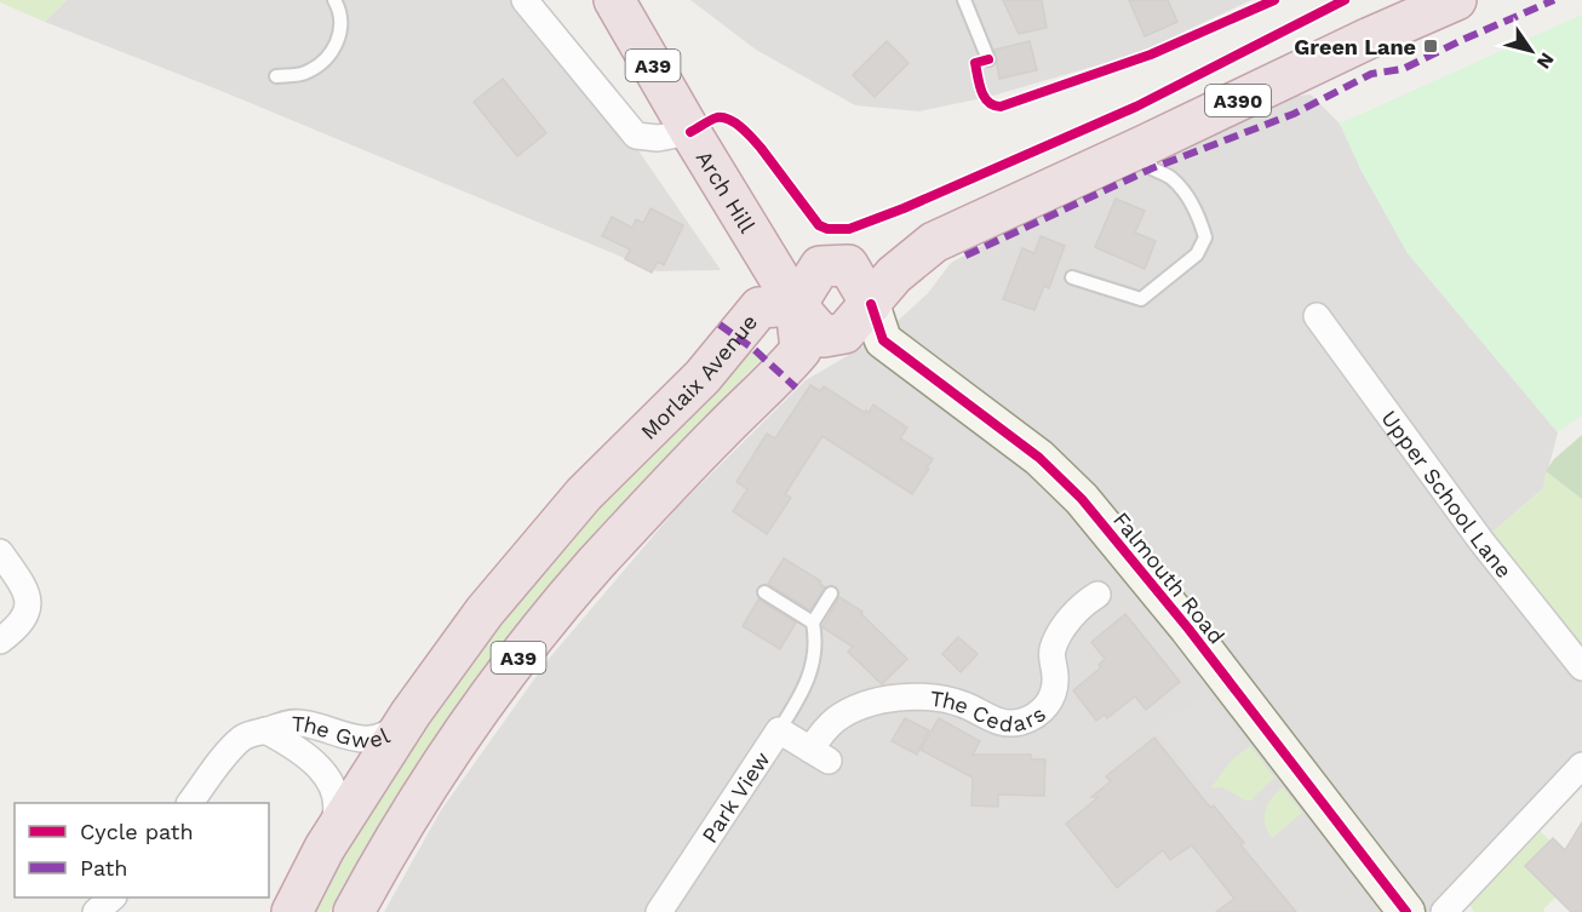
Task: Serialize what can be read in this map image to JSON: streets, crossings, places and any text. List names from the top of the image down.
{
  "streets": {
    "highway": [
      "A39",
      "A390",
      "Arch Hill",
      "Morlaix Avenue"
    ],
    "street": [
      "Upper School Lane",
      "Falmouth Road",
      "The Cedars",
      "The Gwel",
      "Park View"
    ]
  },
  "crossings": [
    ["A39", "A390"],
    ["A39", "Arch Hill"],
    ["A39", "Morlaix Avenue"],
    ["A39", "Falmouth Road"],
    ["A390", "Arch Hill"],
    ["A390", "Morlaix Avenue"],
    ["A390", "Falmouth Road"],
    ["Arch Hill", "Morlaix Avenue"],
    ["Arch Hill", "Falmouth Road"],
    ["Morlaix Avenue", "Falmouth Road"],
    ["Morlaix Avenue", "The Gwel"],
    ["The Cedars", "Park View"]
  ],
  "places": {
    "transit": ["Green Lane"]
  },
  "legend": ["Cycle path", "Path"],
  "north": "bottom right"
}
